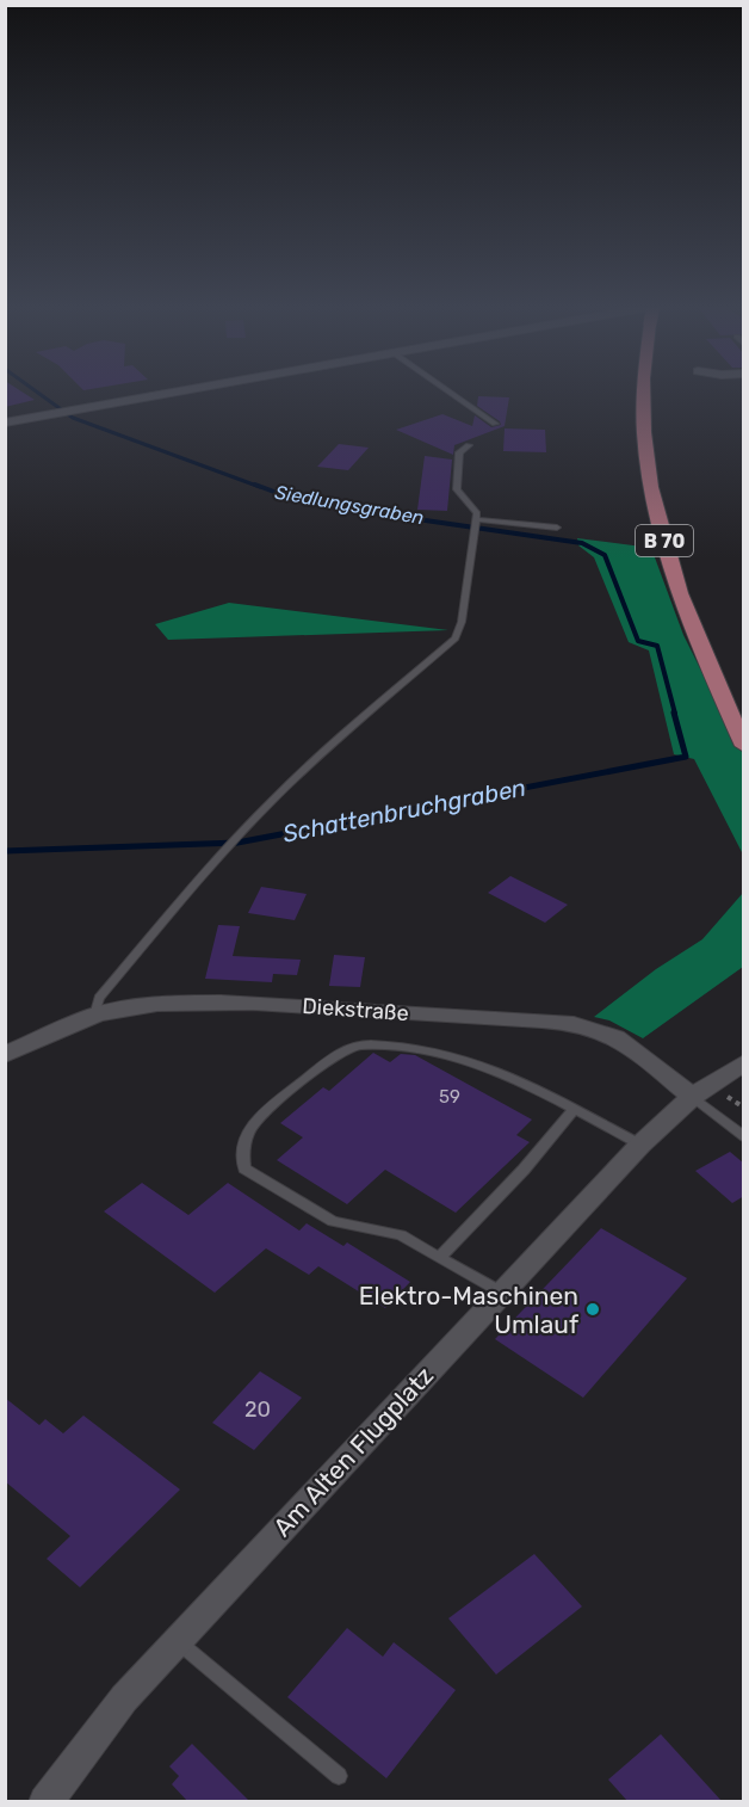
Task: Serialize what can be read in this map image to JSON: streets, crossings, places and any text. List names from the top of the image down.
{
  "streets": {
    "main road": ["B 70"],
    "street": ["Diekstraße", "Am Alten Flugplatz"]
  },
  "crossings": [
    ["Diekstraße", "Am Alten Flugplatz"]
  ],
  "water": ["Siedlungsgraben", "Schattenbruchgraben"],
  "places": ["Elektro-Maschinen Umlauf"],
  "house_numbers": ["59", "20"]
}
